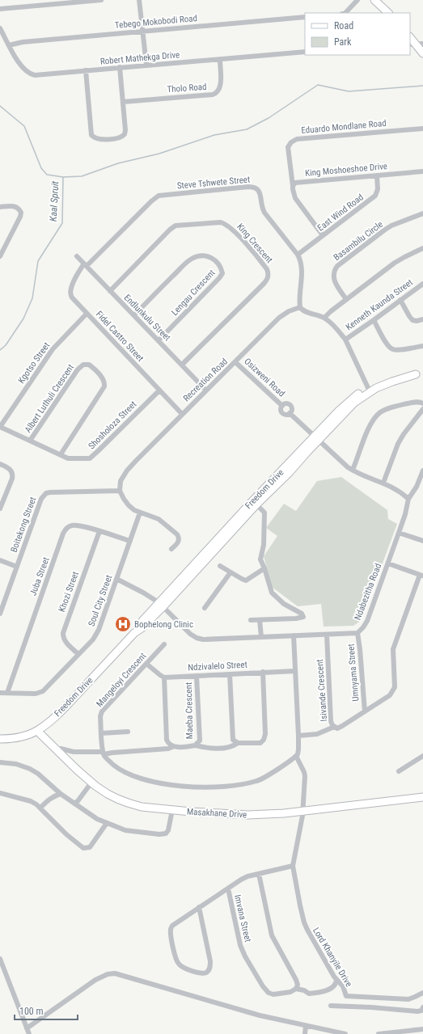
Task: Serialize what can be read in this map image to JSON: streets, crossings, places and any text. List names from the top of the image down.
{
  "streets": {
    "street": [
      "Tebego Mokobodi Road",
      "Robert Mathekga Drive",
      "Tholo Road",
      "Eduardo Mondlane Road",
      "King Moshoeshoe Drive",
      "Steve Tshwete Street",
      "East Wind Road",
      "Basambilu Circle",
      "King Crescent",
      "Lengau Crescent",
      "Kenneth Kaunda Street",
      "Endlunkulu Street",
      "Fidel Castro Street",
      "Kgotso Street",
      "Osizweni Road",
      "Recreation Road",
      "Albert Luthuli Crescent",
      "Shosholoza Street",
      "Freedom Drive",
      "Boitekong Street",
      "Juba Street",
      "Khozi Street",
      "Ndabezitha Road",
      "Soul City Street",
      "Ndzivalelo Street",
      "Umnyama Street",
      "Mangeloyi Crescent",
      "Isivande Crescent",
      "Maeba Crescent",
      "Masakhane Drive",
      "Imvana Street",
      "Lord Khanyile Drive"
    ]
  },
  "crossings": [
    ["Tebego Mokobodi Road", "Robert Mathekga Drive"],
    ["Robert Mathekga Drive", "Tholo Road"],
    ["Eduardo Mondlane Road", "King Moshoeshoe Drive"],
    ["King Moshoeshoe Drive", "East Wind Road"],
    ["Steve Tshwete Street", "East Wind Road"],
    ["Steve Tshwete Street", "Endlunkulu Street"],
    ["Steve Tshwete Street", "Fidel Castro Street"],
    ["Steve Tshwete Street", "Recreation Road"],
    ["King Crescent", "Endlunkulu Street"],
    ["Lengau Crescent", "Endlunkulu Street"],
    ["Endlunkulu Street", "Fidel Castro Street"],
    ["Endlunkulu Street", "Recreation Road"],
    ["Fidel Castro Street", "Kgotso Street"],
    ["Fidel Castro Street", "Recreation Road"],
    ["Fidel Castro Street", "Shosholoza Street"],
    ["Kgotso Street", "Shosholoza Street"],
    ["Osizweni Road", "Recreation Road"],
    ["Recreation Road", "Boitekong Street"],
    ["Albert Luthuli Crescent", "Shosholoza Street"],
    ["Freedom Drive", "Ndabezitha Road"],
    ["Freedom Drive", "Masakhane Drive"],
    ["Juba Street", "Khozi Street"],
    ["Juba Street", "Soul City Street"],
    ["Khozi Street", "Soul City Street"],
    ["Ndabezitha Road", "Soul City Street"],
    ["Ndabezitha Road", "Umnyama Street"],
    ["Ndabezitha Road", "Isivande Crescent"],
    ["Ndzivalelo Street", "Maeba Crescent"],
    ["Umnyama Street", "Isivande Crescent"],
    ["Mangeloyi Crescent", "Maeba Crescent"],
    ["Maeba Crescent", "Masakhane Drive"],
    ["Masakhane Drive", "Lord Khanyile Drive"]
  ],
  "water": ["Kaal Spruit"],
  "places": {
    "hospital": ["Bophelong Clinic"]
  },
  "legend": ["Road", "Park"],
  "scale_bar": "100 m"
}
